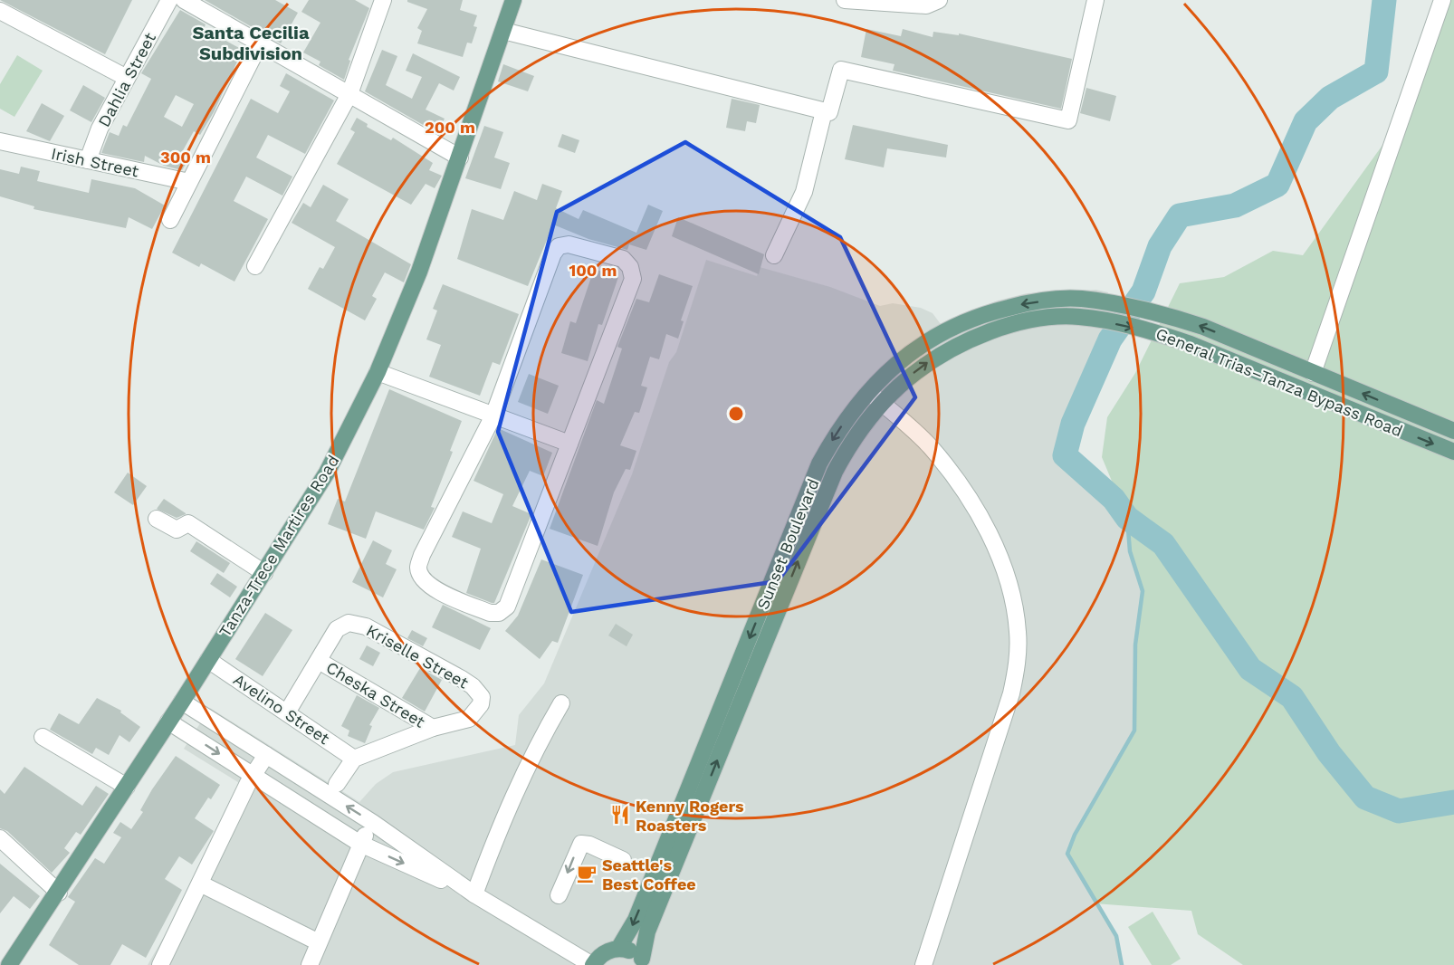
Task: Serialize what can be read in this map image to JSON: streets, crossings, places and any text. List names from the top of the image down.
{
  "streets": {
    "main road": ["General Trias–Tanza Bypass Road", "Sunset Boulevard", "Tanza-Trece Martires Road"],
    "street": [
      "Dahlia Street",
      "Irish Street",
      "Kriselle Street",
      "Cheska Street",
      "Avelino Street"
    ]
  },
  "crossings": [
    ["Dahlia Street", "Irish Street"],
    ["General Trias–Tanza Bypass Road", "Sunset Boulevard"],
    ["Tanza-Trece Martires Road", "Avelino Street"],
    ["Kriselle Street", "Cheska Street"]
  ],
  "districts": ["Santa Cecilia Subdivision"],
  "places": {
    "restaurant": ["Kenny Rogers Roasters"],
    "cafe": ["Seattle's Best Coffee"]
  },
  "rings": ["200 m", "300 m", "100 m"]
}
